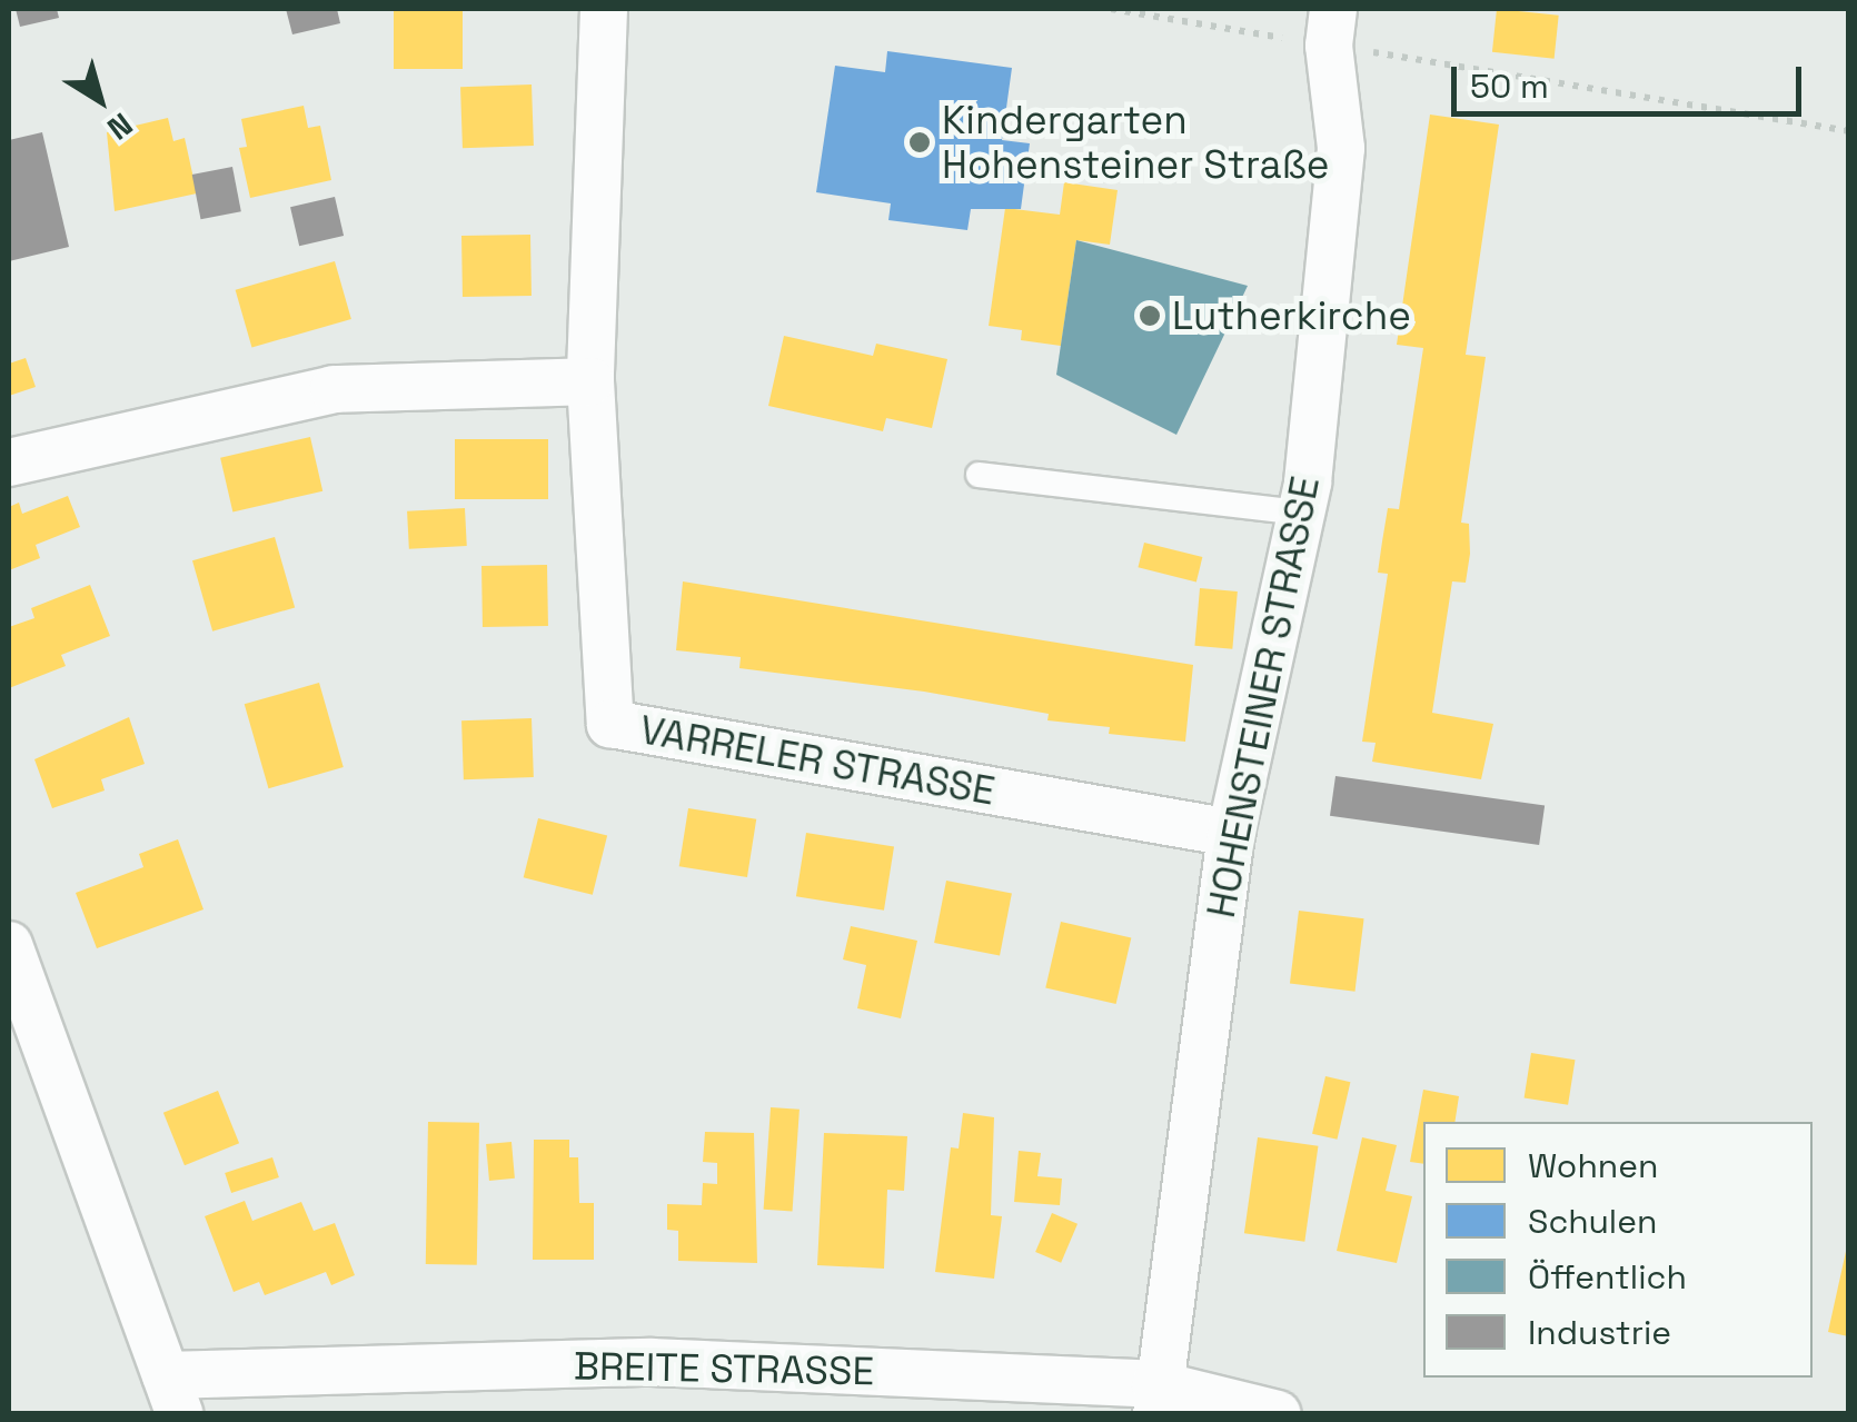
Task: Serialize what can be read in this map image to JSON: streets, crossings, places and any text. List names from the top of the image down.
{
  "streets": {
    "street": ["HOHENSTEINER STRASSE", "VARRELER STRASSE", "BREITE STRASSE"]
  },
  "crossings": [
    ["HOHENSTEINER STRASSE", "VARRELER STRASSE"],
    ["HOHENSTEINER STRASSE", "BREITE STRASSE"]
  ],
  "places": ["Kindergarten Hohensteiner Straße", "Lutherkirche"],
  "legend": [
    "Wohnen",
    "Schulen",
    "Öffentlich",
    "Industrie"
  ],
  "scale_bar": "50 m",
  "north": "bottom right"
}
